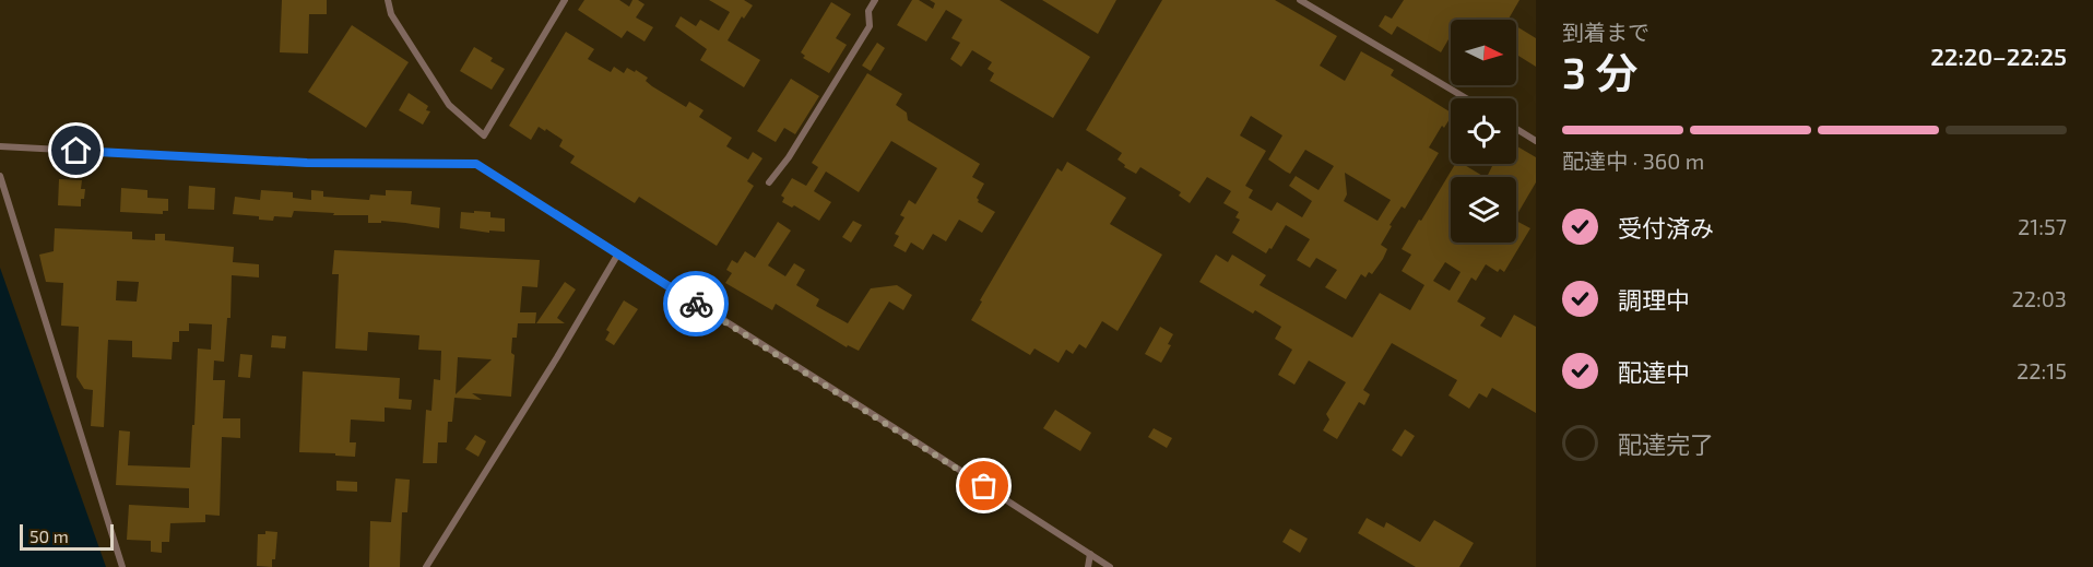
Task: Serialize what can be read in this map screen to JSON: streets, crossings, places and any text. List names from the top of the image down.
{
  "scale_bar": "50 m",
  "north": "right",
  "page": {
    "heading": ["3 分", "到着まで", "22:20–22:25"],
    "bar": "配達中 · 360 m",
    "list": [
      ["受付済み", "21:57"],
      ["調理中", "22:03"],
      ["配達中", "22:15"],
      "配達完了"
    ],
    "scale": "50 m"
  }
}
